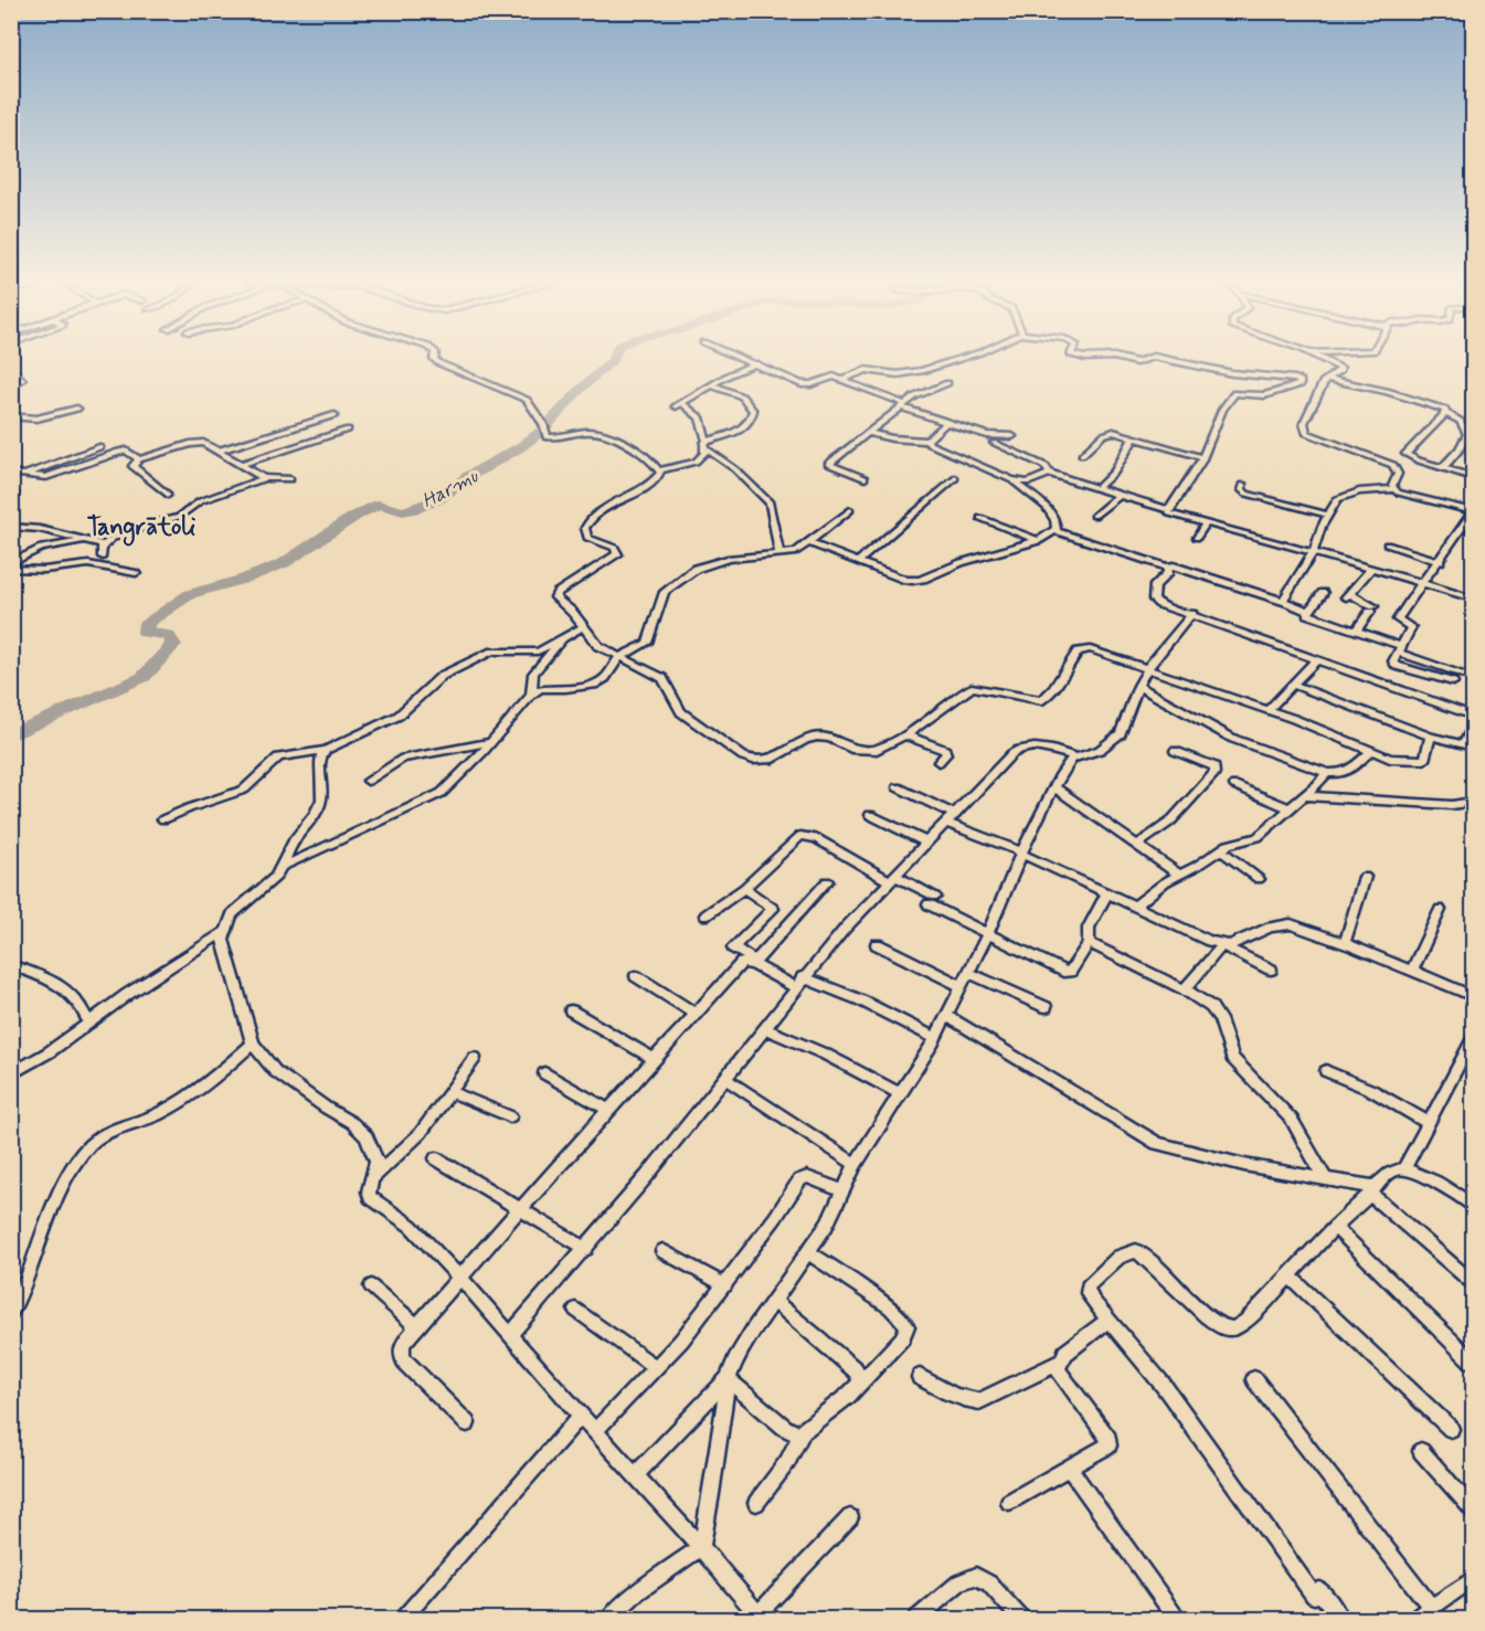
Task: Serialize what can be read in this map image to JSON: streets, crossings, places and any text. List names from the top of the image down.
{
  "districts": ["Tangrātoli"],
  "water": ["Harmu"]
}
